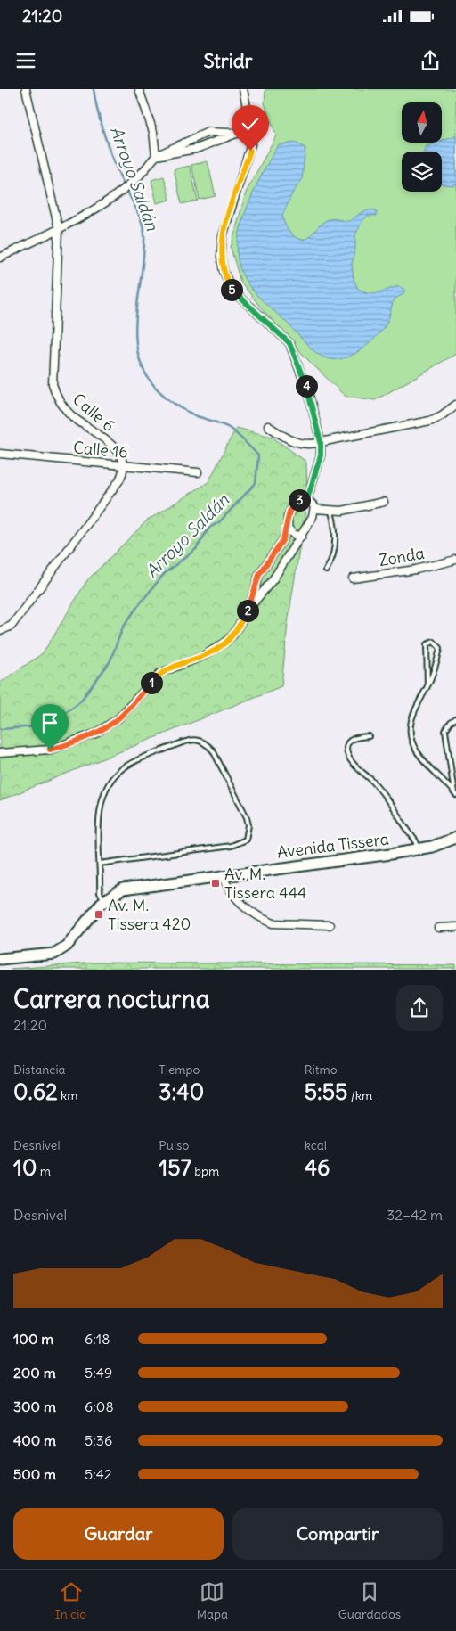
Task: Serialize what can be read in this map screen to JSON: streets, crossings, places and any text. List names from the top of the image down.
{
  "streets": {
    "main road": ["Avenida Tissera"],
    "street": ["Calle 6", "Calle 16", "Zonda"]
  },
  "crossings": [
    ["Calle 6", "Calle 16"]
  ],
  "water": ["Arroyo Saldán"],
  "places": {
    "transit": ["Av. M. Tissera 444", "Av. M. Tissera 420"]
  },
  "north": "top",
  "page": {
    "status": "21:20",
    "header": "Stridr",
    "pins": [
      "5",
      "4",
      "3",
      "2",
      "1"
    ],
    "heading": ["Carrera nocturna", "21:20"],
    "stats": [
      ["Distancia", "0.62 km"],
      ["Tiempo", "3:40"],
      ["Ritmo", "5:55 /km"],
      ["Desnivel", "10 m"],
      ["Pulso", "157 bpm"],
      ["kcal", "46"]
    ],
    "chart": ["Desnivel", "32–42 m"],
    "list": [
      {
        "name": "100 m",
        "note": "6:18"
      },
      {
        "name": "200 m",
        "note": "5:49"
      },
      {
        "name": "300 m",
        "note": "6:08"
      },
      {
        "name": "400 m",
        "note": "5:36"
      },
      {
        "name": "500 m",
        "note": "5:42"
      }
    ],
    "buttons": ["Guardar", "Compartir"],
    "tabs": ["Inicio", "Mapa", "Guardados"]
  }
}
